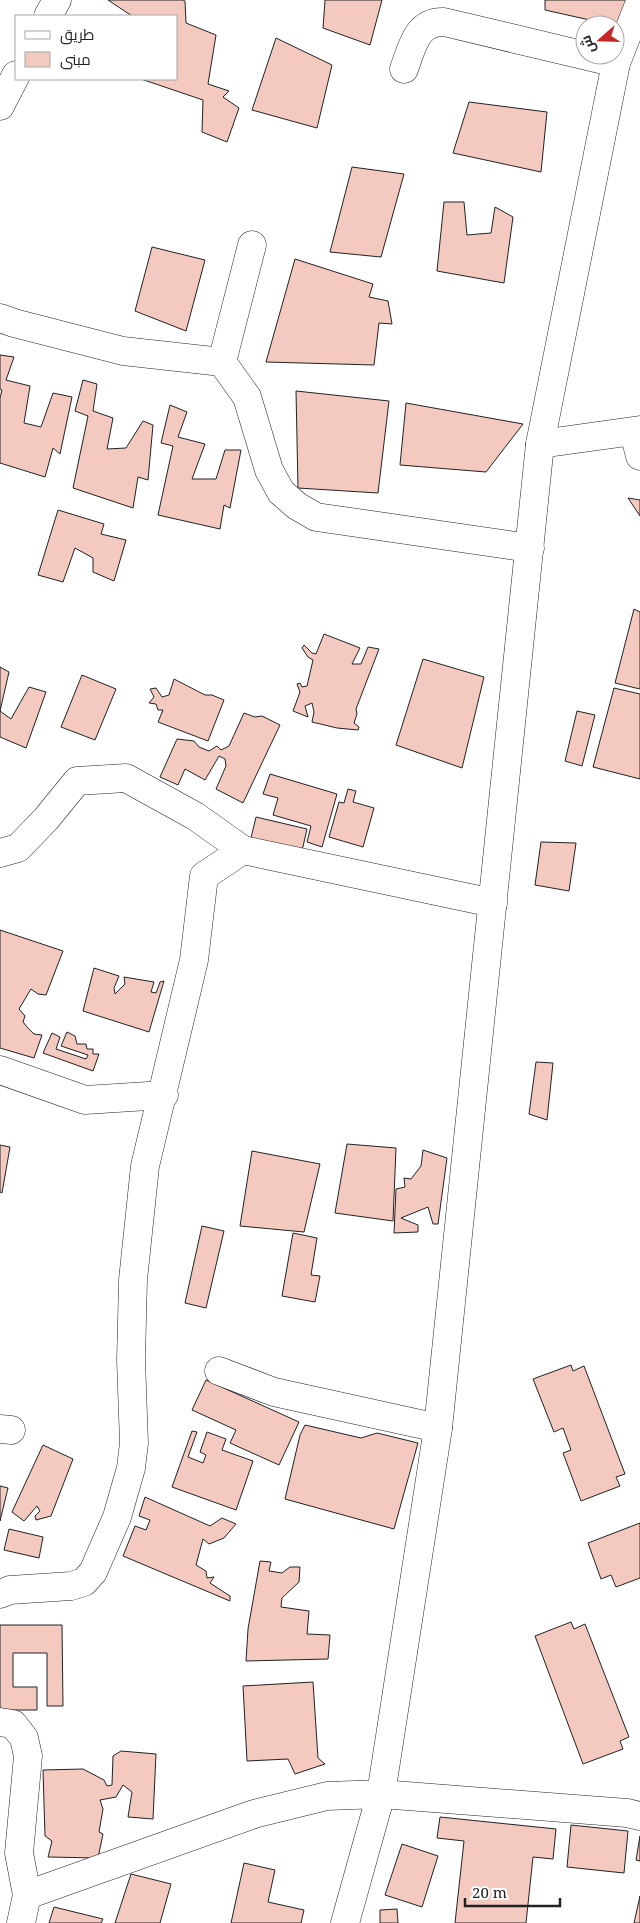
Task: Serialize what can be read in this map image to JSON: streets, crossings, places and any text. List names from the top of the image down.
{
  "legend": ["طريق", "مبنى"],
  "scale_bar": "20 m",
  "north": "left"
}
